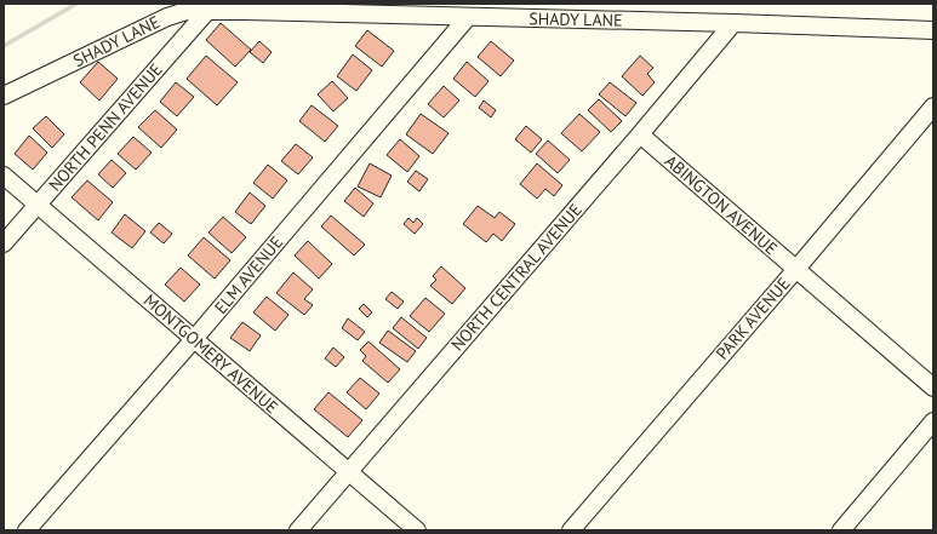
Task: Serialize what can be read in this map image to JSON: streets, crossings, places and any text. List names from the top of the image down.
{
  "streets": {
    "street": [
      "SHADY LANE",
      "NORTH PENN AVENUE",
      "ABINGTON AVENUE",
      "ELM AVENUE",
      "NORTH CENTRAL AVENUE",
      "PARK AVENUE",
      "MONTGOMERY AVENUE"
    ]
  },
  "crossings": [
    ["SHADY LANE", "NORTH PENN AVENUE"],
    ["SHADY LANE", "ELM AVENUE"],
    ["SHADY LANE", "NORTH CENTRAL AVENUE"],
    ["NORTH PENN AVENUE", "MONTGOMERY AVENUE"],
    ["ABINGTON AVENUE", "NORTH CENTRAL AVENUE"],
    ["ABINGTON AVENUE", "PARK AVENUE"],
    ["ELM AVENUE", "MONTGOMERY AVENUE"],
    ["NORTH CENTRAL AVENUE", "MONTGOMERY AVENUE"]
  ]
}
